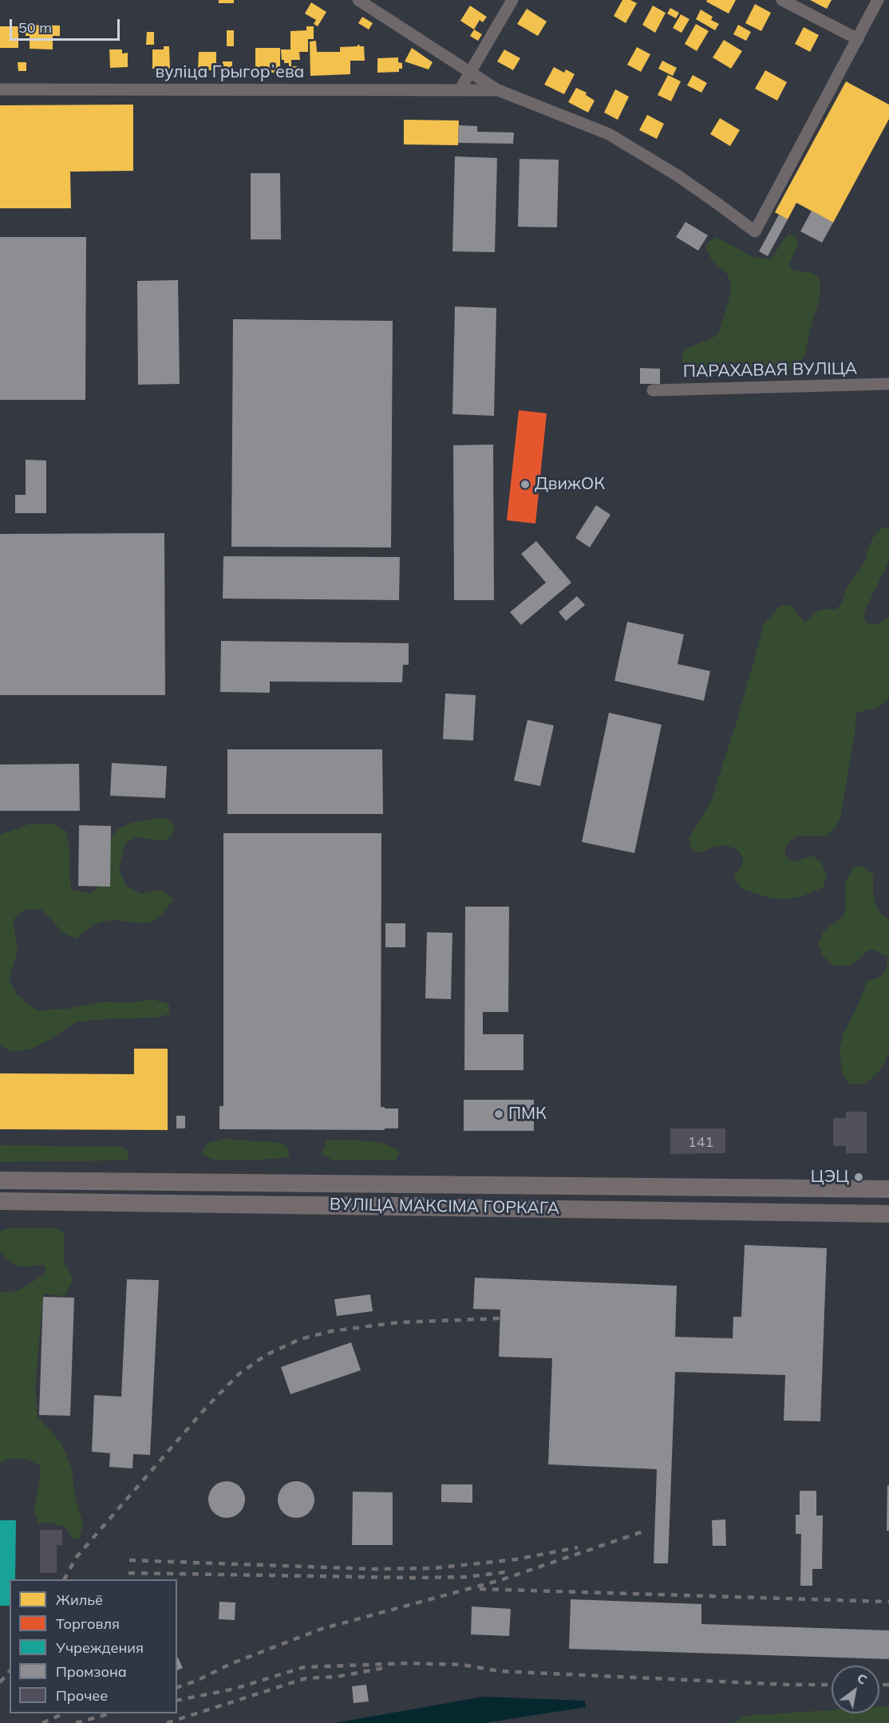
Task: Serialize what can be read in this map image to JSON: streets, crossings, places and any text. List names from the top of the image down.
{
  "streets": {
    "main road": ["ВУЛІЦА МАКСІМА ГОРКАГА"],
    "street": ["вуліца Грыгорʼева", "ПАРАХАВАЯ ВУЛІЦА"]
  },
  "places": ["ДвижОК", "ПМК", "ЦЭЦ"],
  "house_numbers": ["141"],
  "legend": [
    "Жильё",
    "Торговля",
    "Учреждения",
    "Промзона",
    "Прочее"
  ],
  "scale_bar": "50 m",
  "north": "top right"
}
